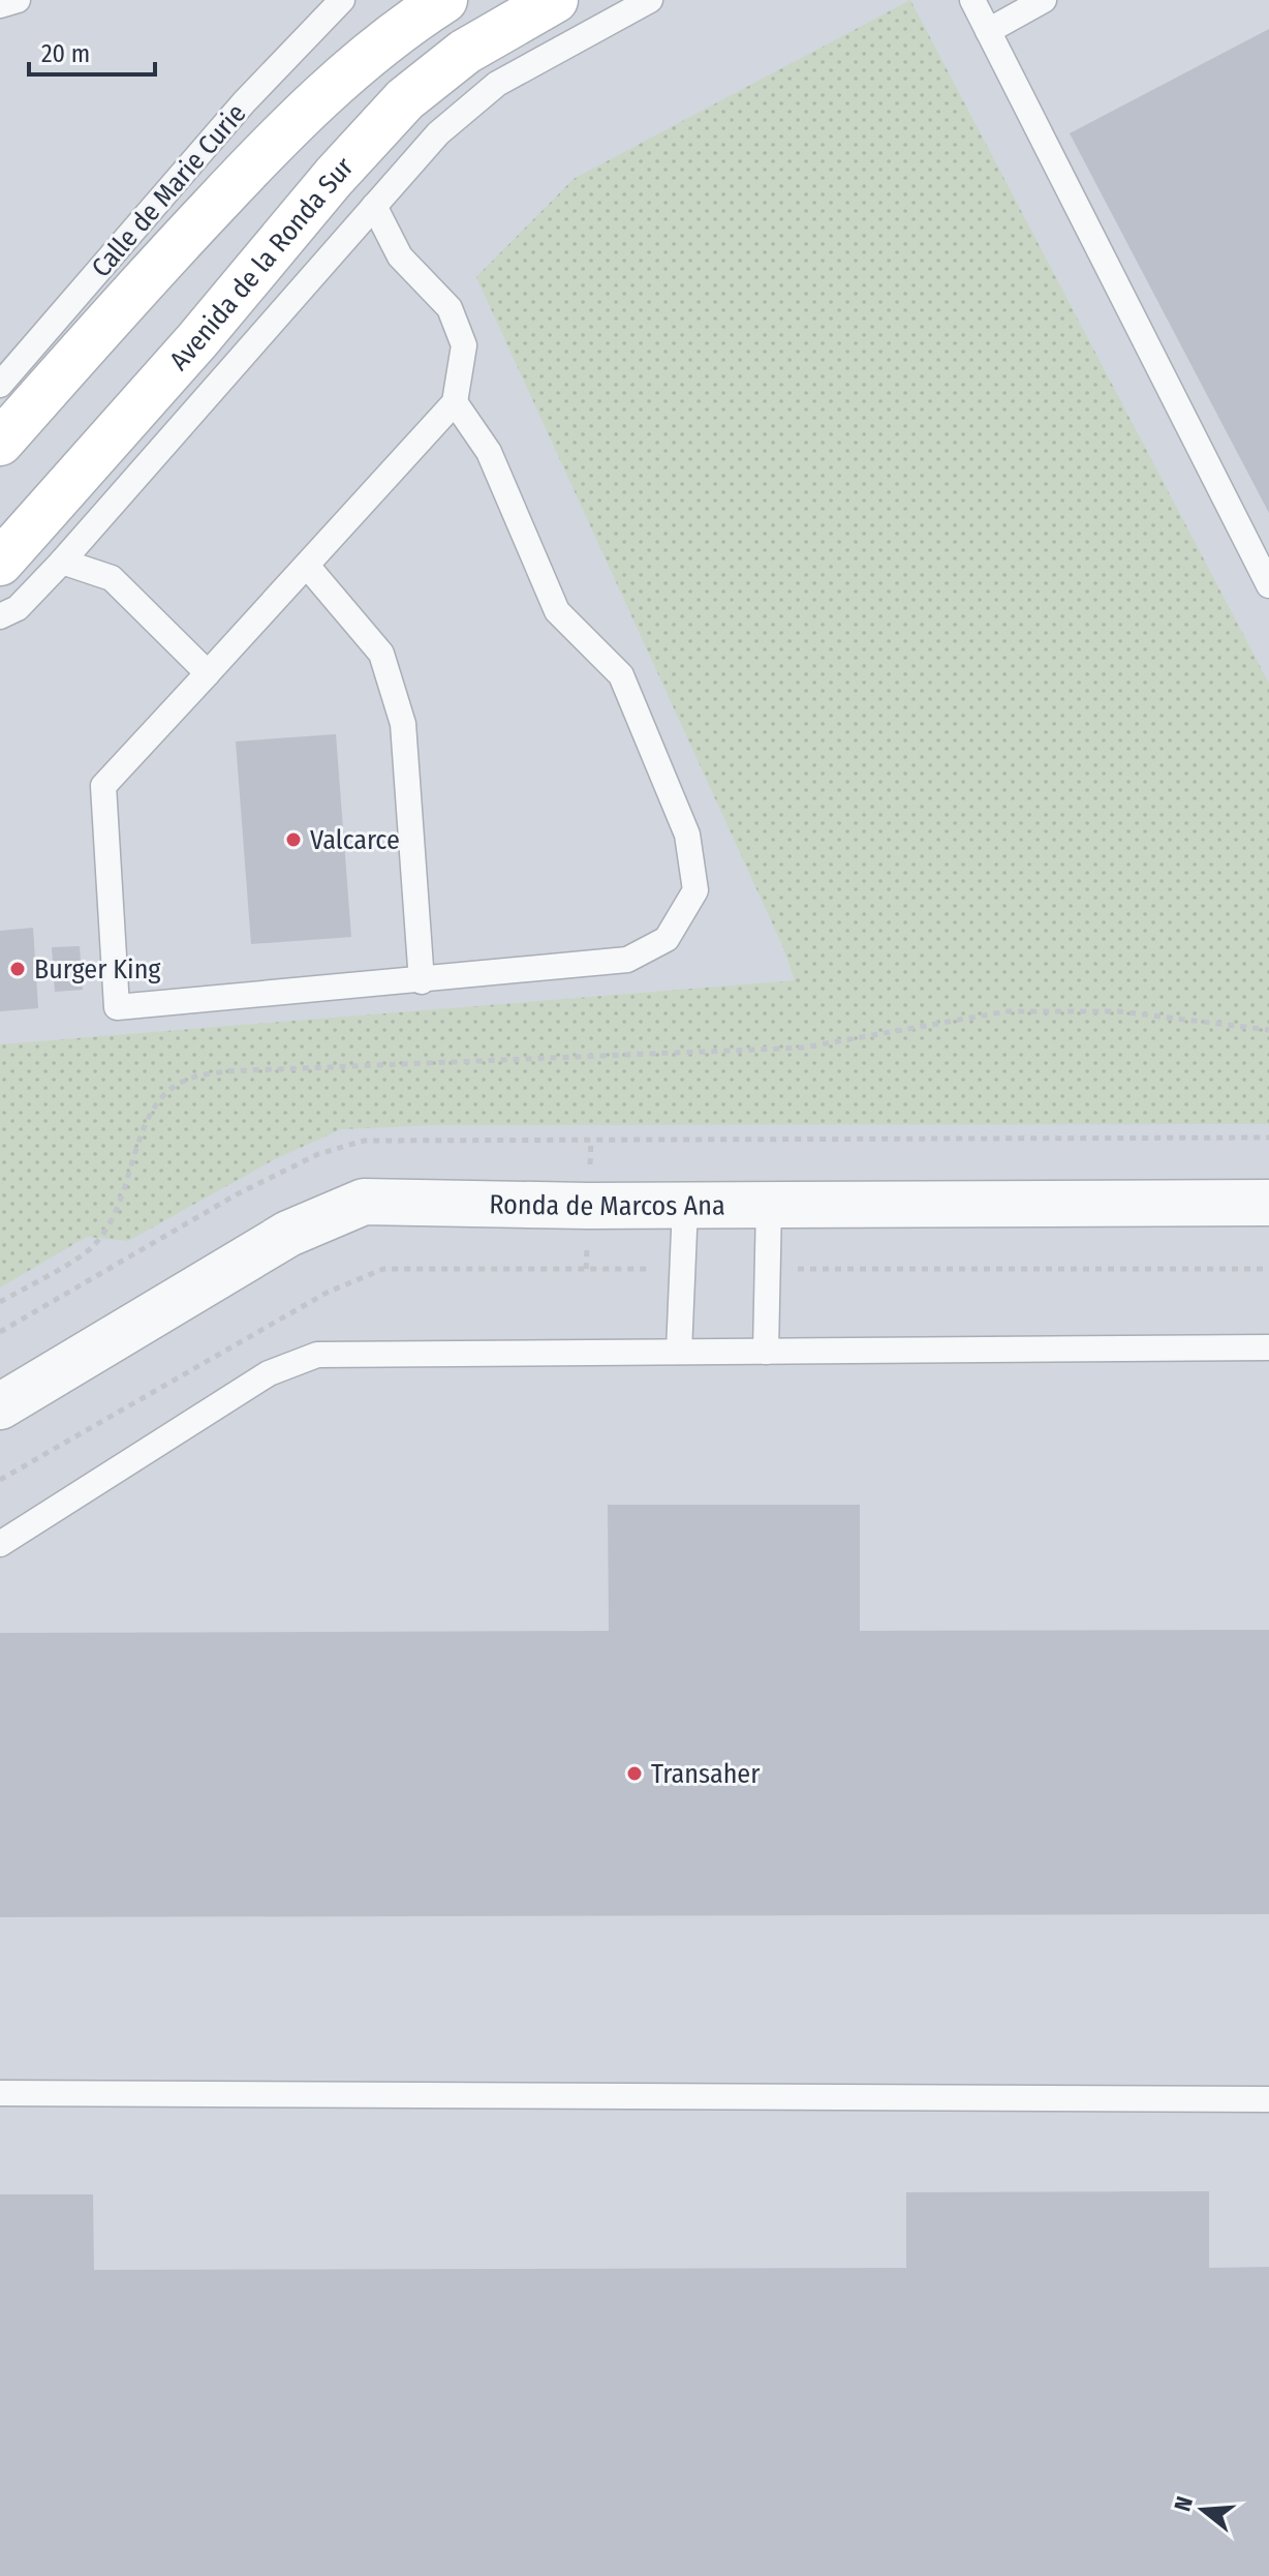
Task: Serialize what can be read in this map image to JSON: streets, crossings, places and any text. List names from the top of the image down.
{
  "streets": {
    "main road": ["Avenida de la Ronda Sur"],
    "street": ["Ronda de Marcos Ana"],
    "lane": ["Calle de Marie Curie"]
  },
  "places": ["Valcarce", "Burger King", "Transaher"],
  "scale_bar": "20 m",
  "north": "left"
}
